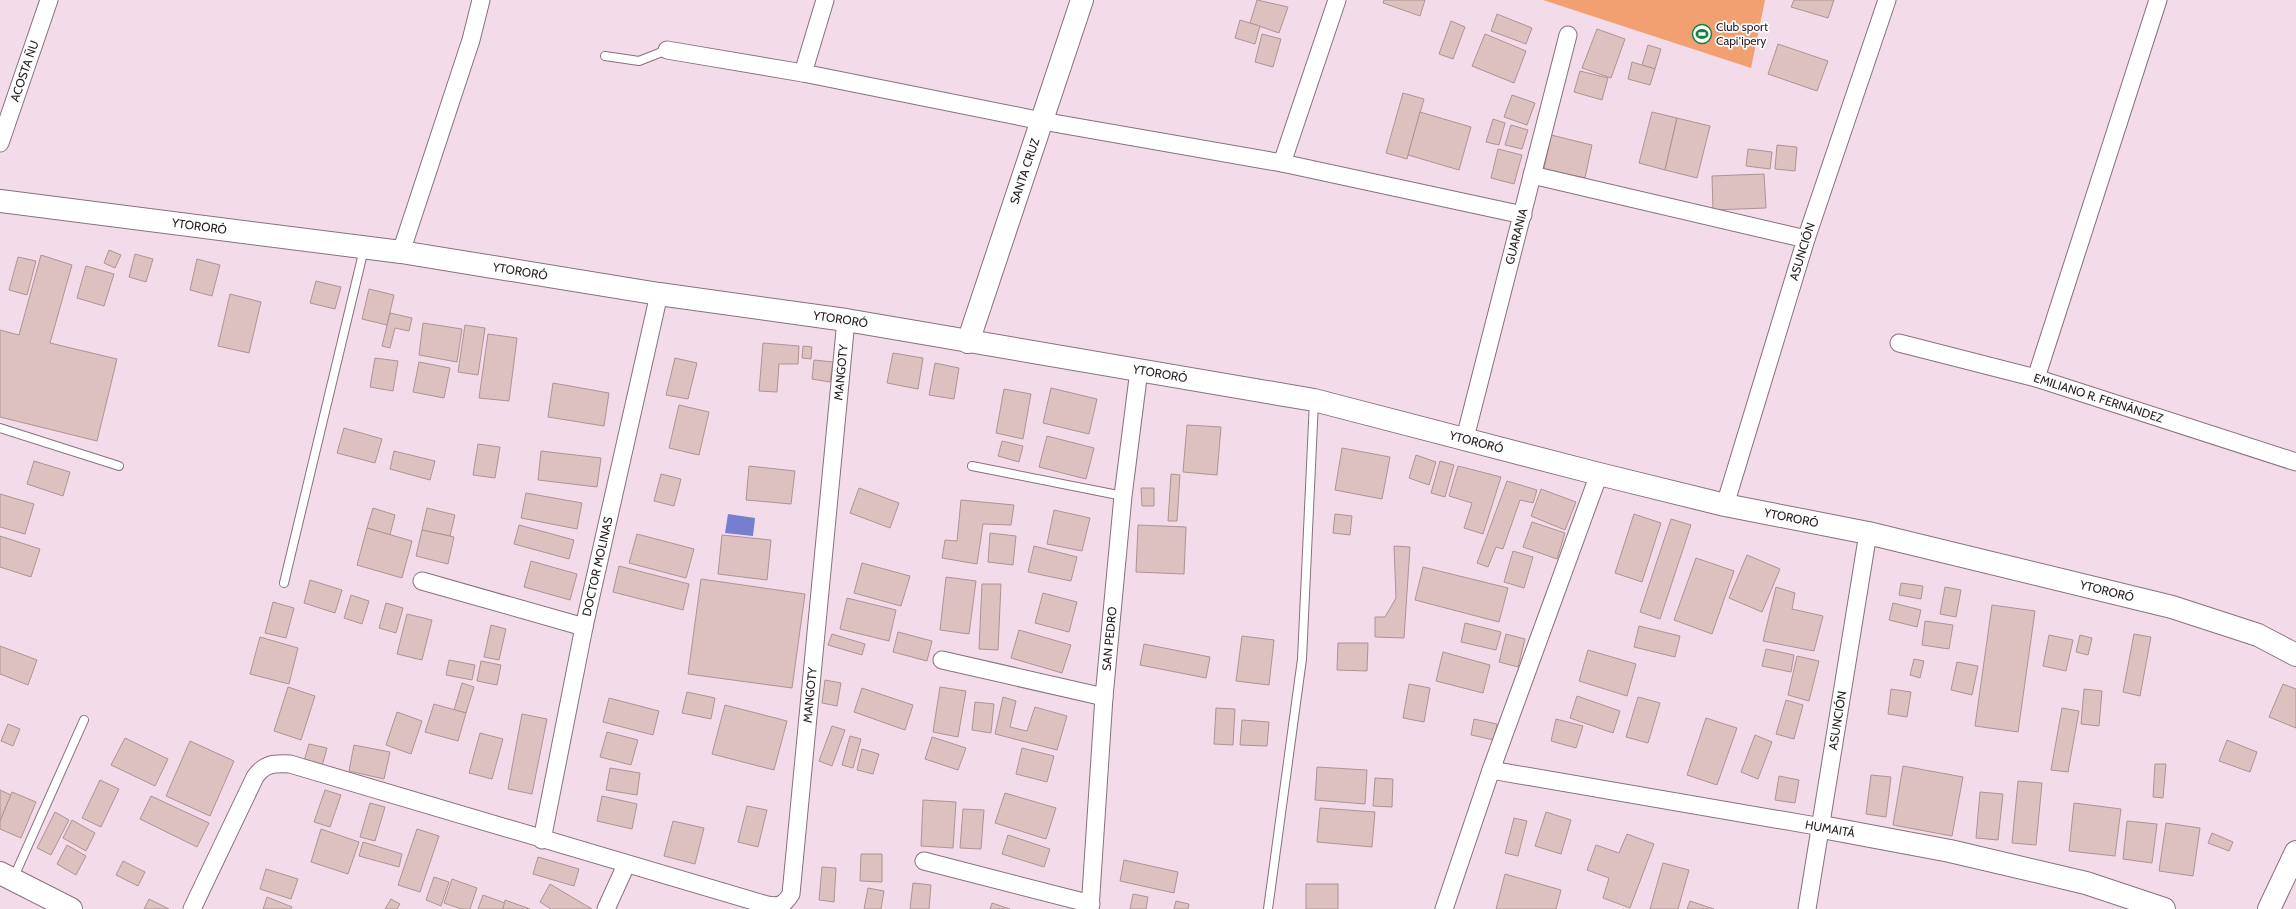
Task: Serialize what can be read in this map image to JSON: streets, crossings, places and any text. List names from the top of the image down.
{
  "streets": {
    "street": [
      "ACOSTA ÑU",
      "SANTA CRUZ",
      "YTORORÓ",
      "GUARANIA",
      "ASUNCIÓN",
      "MANGOTY",
      "EMILIANO R. FERNÁNDEZ",
      "DOCTOR MOLINAS",
      "SAN PEDRO",
      "HUMAITÁ"
    ]
  },
  "crossings": [
    ["SANTA CRUZ", "YTORORÓ"],
    ["YTORORÓ", "GUARANIA"],
    ["YTORORÓ", "ASUNCIÓN"],
    ["YTORORÓ", "MANGOTY"],
    ["YTORORÓ", "DOCTOR MOLINAS"],
    ["YTORORÓ", "SAN PEDRO"],
    ["ASUNCIÓN", "HUMAITÁ"]
  ],
  "places": {
    "sports": ["Club sport Capi'ipery"]
  }
}
